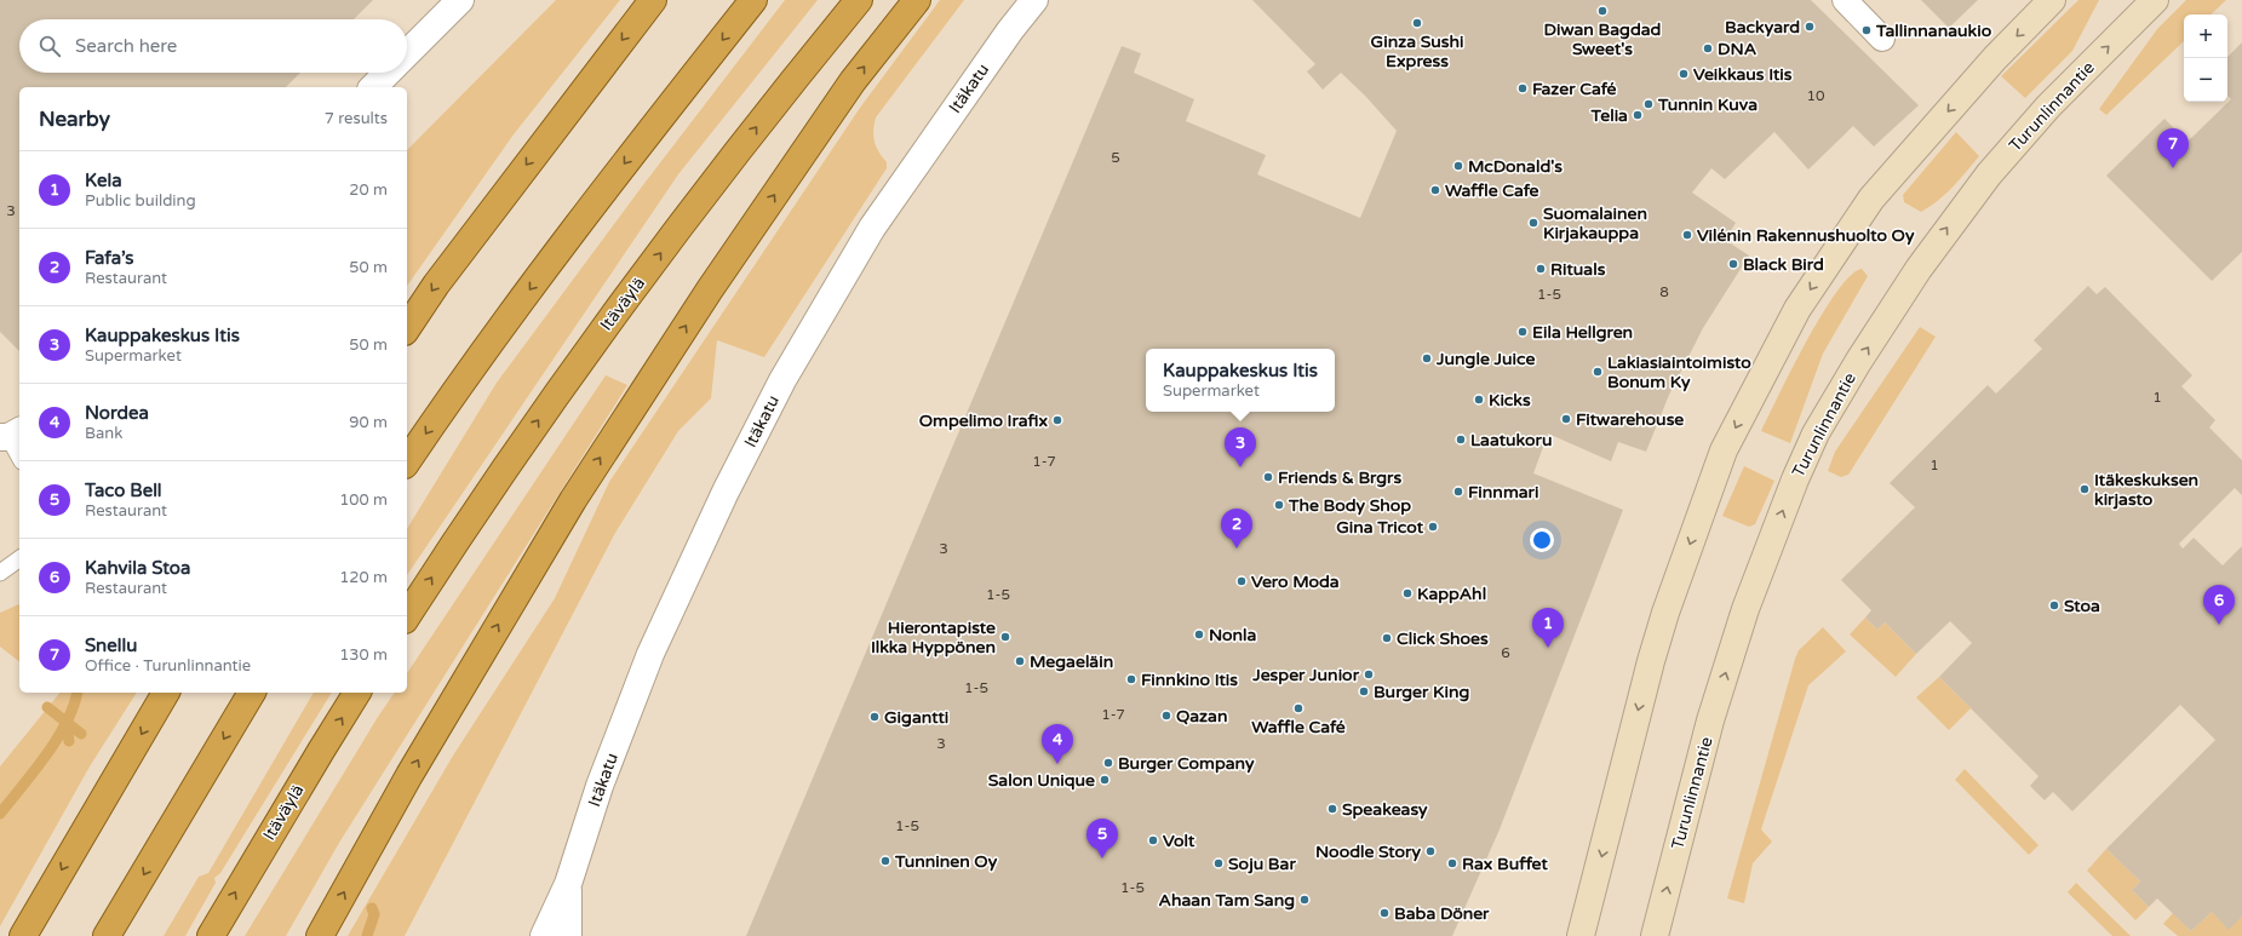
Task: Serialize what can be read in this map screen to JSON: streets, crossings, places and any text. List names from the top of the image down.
{
  "streets": {
    "highway": ["Itäväylä"],
    "main road": ["Turunlinnantie"],
    "street": ["Itäkatu"]
  },
  "places": [
    "Diwan Bagdad Sweet's",
    "Ginza Sushi Express",
    "Backyard",
    "Tallinnanaukio",
    "DNA",
    "Veikkaus Itis",
    "Fazer Café",
    "Tunnin Kuva",
    "Telia",
    "McDonald's",
    "Waffle Cafe",
    "Suomalainen Kirjakauppa",
    "Vilénin Rakennushuolto Oy",
    "Black Bird",
    "Rituals",
    "Eila Hellgren",
    "Jungle Juice",
    "Lakiasiaintoimisto Bonum Ky",
    "Kicks",
    "Fitwarehouse",
    "Ompelimo Irafix",
    "Laatukoru",
    "Friends & Brgrs",
    "Itäkeskuksen kirjasto",
    "Finnmari",
    "The Body Shop",
    "Gina Tricot",
    "Vero Moda",
    "KappAhl",
    "Stoa",
    "Nonla",
    "Hierontapiste Ilkka Hyppönen",
    "Click Shoes",
    "Megaeläin",
    "Jesper Junior",
    "Finnkino Itis",
    "Burger King",
    "Waffle Café",
    "Qazan",
    "Gigantti",
    "Burger Company",
    "Salon Unique",
    "Speakeasy",
    "Volt",
    "Noodle Story",
    "Tunninen Oy",
    "Soju Bar",
    "Rax Buffet",
    "Ahaan Tam Sang",
    "Baba Döner"
  ],
  "house_numbers": [
    "10",
    "5",
    "3",
    "8",
    "1-5",
    "1",
    "1-7",
    "1",
    "3",
    "1-5",
    "6",
    "1-5",
    "1-7",
    "3",
    "1-5",
    "1-5"
  ],
  "page": {
    "map_buttons": ["+", "−"],
    "search": "Search here",
    "heading": ["Nearby", "7 results"],
    "pins": [
      "7",
      "3",
      "2",
      "6",
      "1",
      "4",
      "5"
    ],
    "list": [
      {
        "mark": "1",
        "name": "Kela",
        "note": "Public building",
        "value": "20 m"
      },
      {
        "mark": "2",
        "name": "Fafa’s",
        "note": "Restaurant",
        "value": "50 m"
      },
      {
        "mark": "3",
        "name": "Kauppakeskus Itis",
        "note": "Supermarket",
        "value": "50 m"
      },
      {
        "mark": "4",
        "name": "Nordea",
        "note": "Bank",
        "value": "90 m"
      },
      {
        "mark": "5",
        "name": "Taco Bell",
        "note": "Restaurant",
        "value": "100 m"
      },
      {
        "mark": "6",
        "name": "Kahvila Stoa",
        "note": "Restaurant",
        "value": "120 m"
      },
      {
        "mark": "7",
        "name": "Snellu",
        "note": "Office · Turunlinnantie",
        "value": "130 m"
      }
    ],
    "popup": ["Kauppakeskus Itis", "Supermarket"]
  }
}
